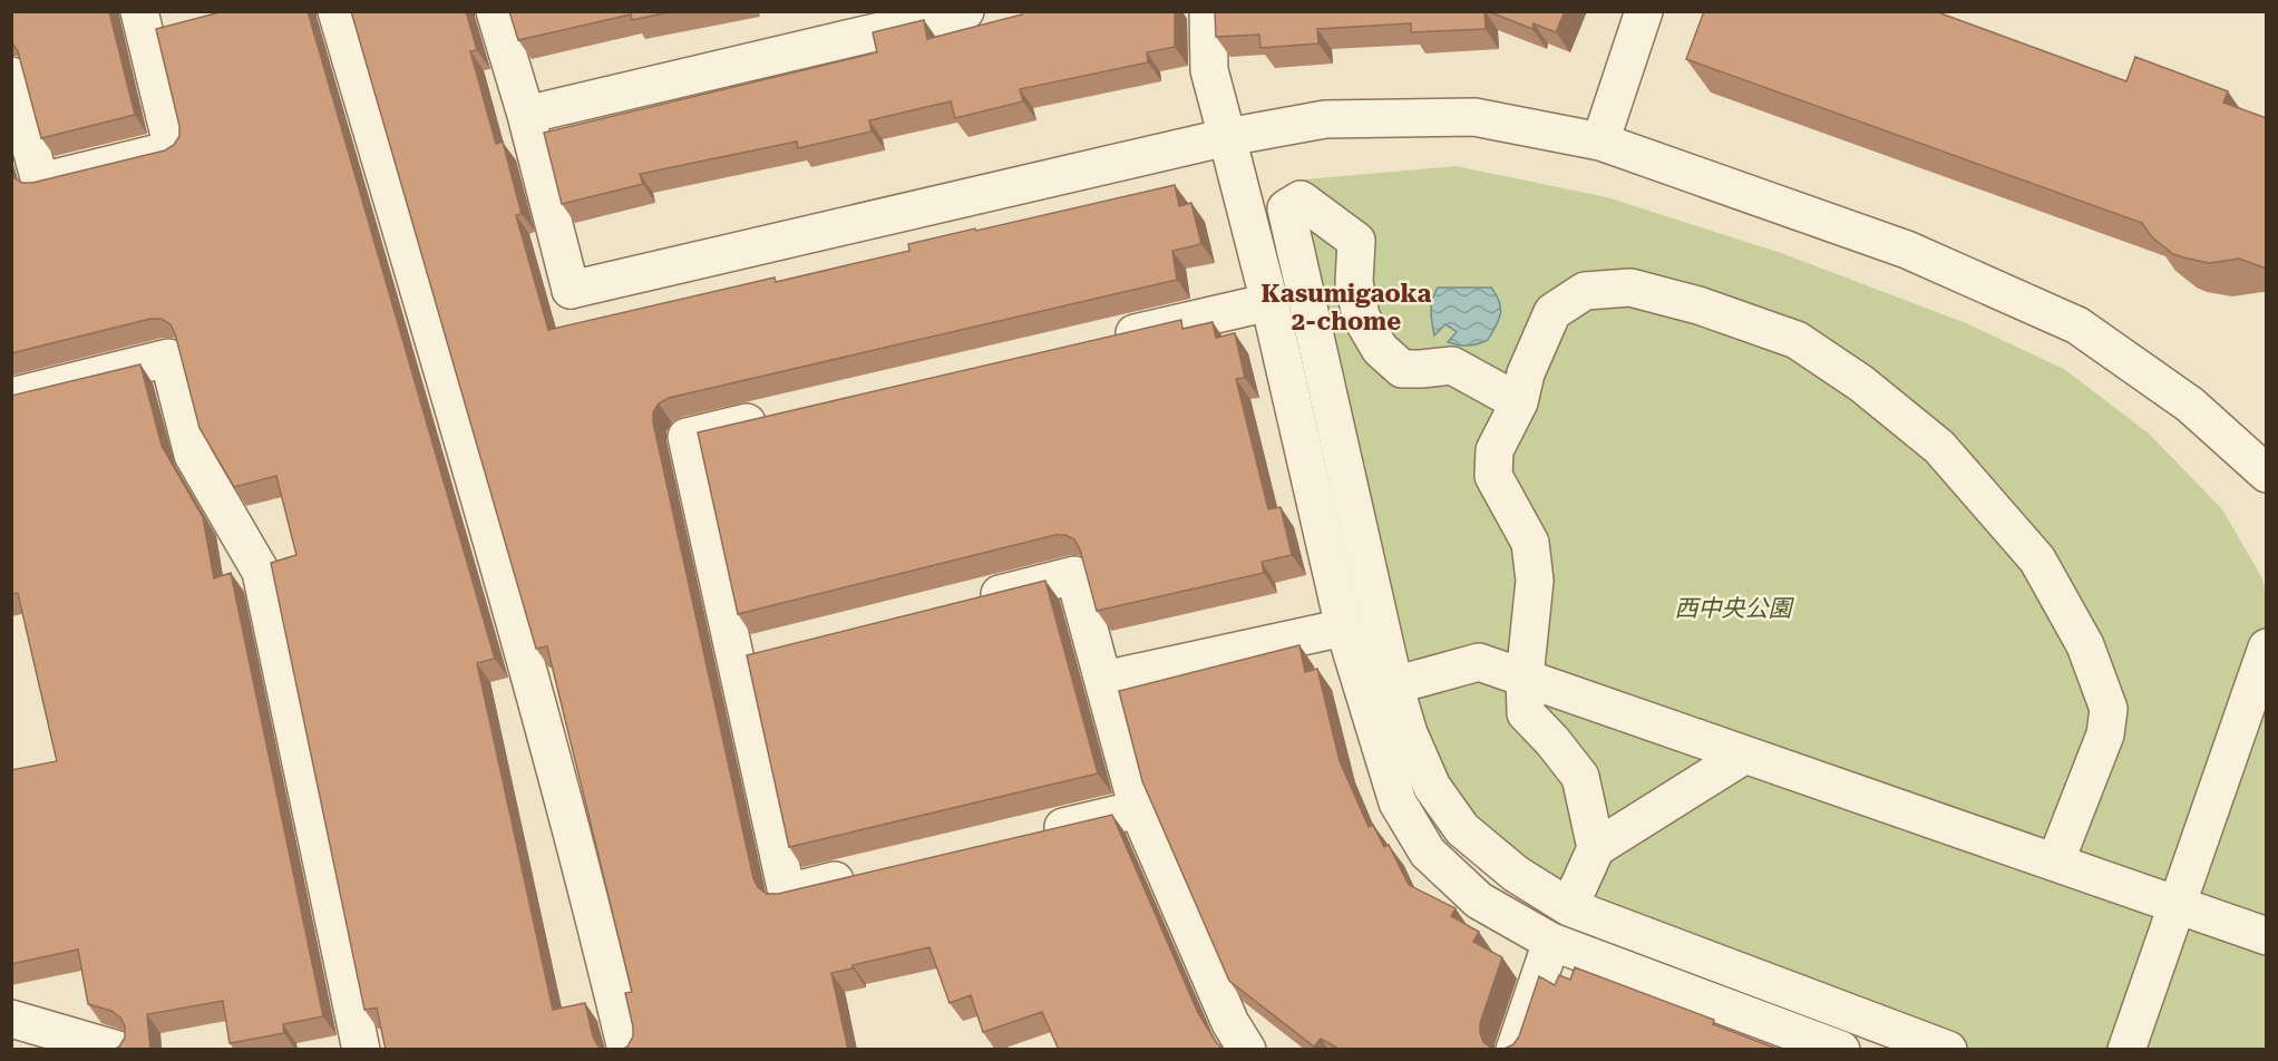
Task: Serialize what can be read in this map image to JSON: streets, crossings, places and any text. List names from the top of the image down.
{
  "districts": ["Kasumigaoka 2-chome"],
  "parks": ["西中央公園"]
}
